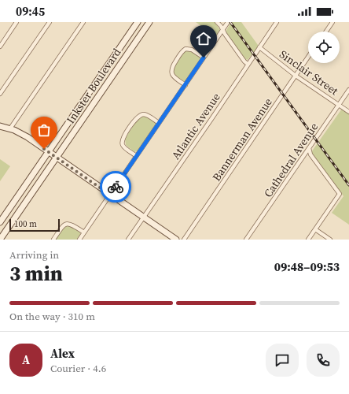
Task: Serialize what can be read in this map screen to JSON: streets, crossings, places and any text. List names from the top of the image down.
{
  "streets": {
    "main road": ["Inkster Boulevard"],
    "street": [
      "Sinclair Street",
      "Atlantic Avenue",
      "Bannerman Avenue",
      "Cathedral Avenue"
    ]
  },
  "crossings": [
    ["Sinclair Street", "Atlantic Avenue"],
    ["Sinclair Street", "Bannerman Avenue"],
    ["Sinclair Street", "Cathedral Avenue"]
  ],
  "scale_bar": "100 m",
  "page": {
    "status": "09:45",
    "scale": "100 m",
    "heading": ["3 min", "Arriving in", "09:48–09:53"],
    "panel": ["Alex", "Courier · 4.6"],
    "bar": "On the way · 310 m",
    "round": "A"
  }
}
